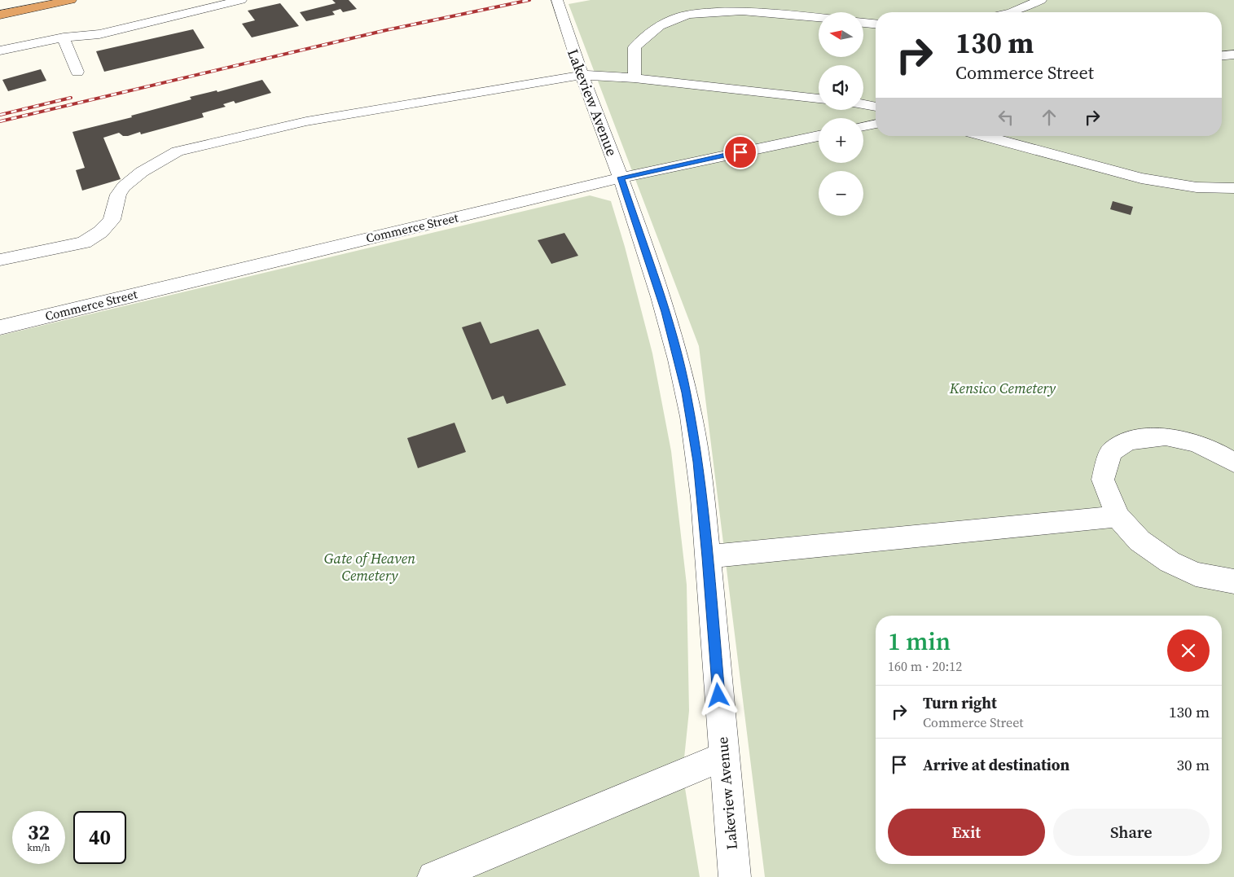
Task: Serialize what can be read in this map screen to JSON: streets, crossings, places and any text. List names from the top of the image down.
{
  "streets": {
    "street": ["Lakeview Avenue", "Commerce Street"]
  },
  "crossings": [
    ["Lakeview Avenue", "Commerce Street"]
  ],
  "parks": ["Kensico Cemetery", "Gate of Heaven Cemetery"],
  "north": "left",
  "page": {
    "map_buttons": ["+", "−"],
    "turn": ["130 m", "Commerce Street"],
    "heading": ["1 min", "160 m · 20:12"],
    "list": [
      {
        "name": "Turn right",
        "note": "Commerce Street",
        "value": "130 m"
      },
      {
        "name": "Arrive at destination",
        "value": "30 m"
      }
    ],
    "buttons": ["Exit", "Share"],
    "speed": "32 km/h",
    "limit": "40"
  }
}
